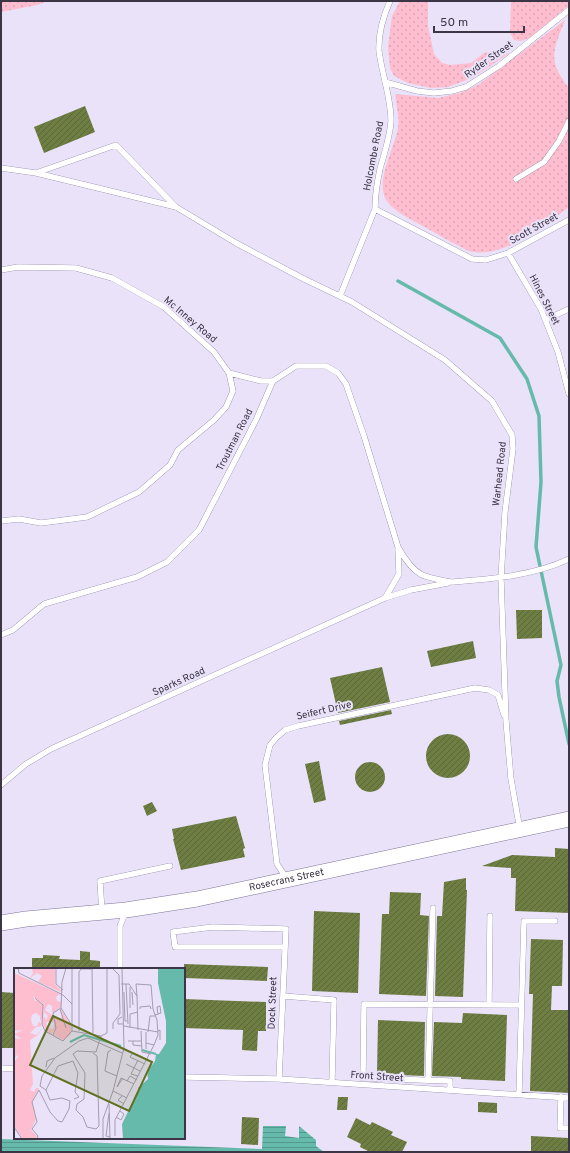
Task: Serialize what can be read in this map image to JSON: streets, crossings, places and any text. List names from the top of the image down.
{
  "streets": {
    "street": ["Rosecrans Street"],
    "lane": [
      "Ryder Street",
      "Holcombe Road",
      "Scott Street",
      "Hines Street",
      "Mc Inney Road",
      "Troutman Road",
      "Warhead Road",
      "Sparks Road",
      "Seifert Drive",
      "Dock Street",
      "Front Street"
    ]
  },
  "crossings": [
    ["Ryder Street", "Holcombe Road"],
    ["Scott Street", "Hines Street"],
    ["Warhead Road", "Seifert Drive"],
    ["Warhead Road", "Rosecrans Street"],
    ["Seifert Drive", "Rosecrans Street"],
    ["Dock Street", "Front Street"]
  ],
  "scale_bar": "50 m"
}
